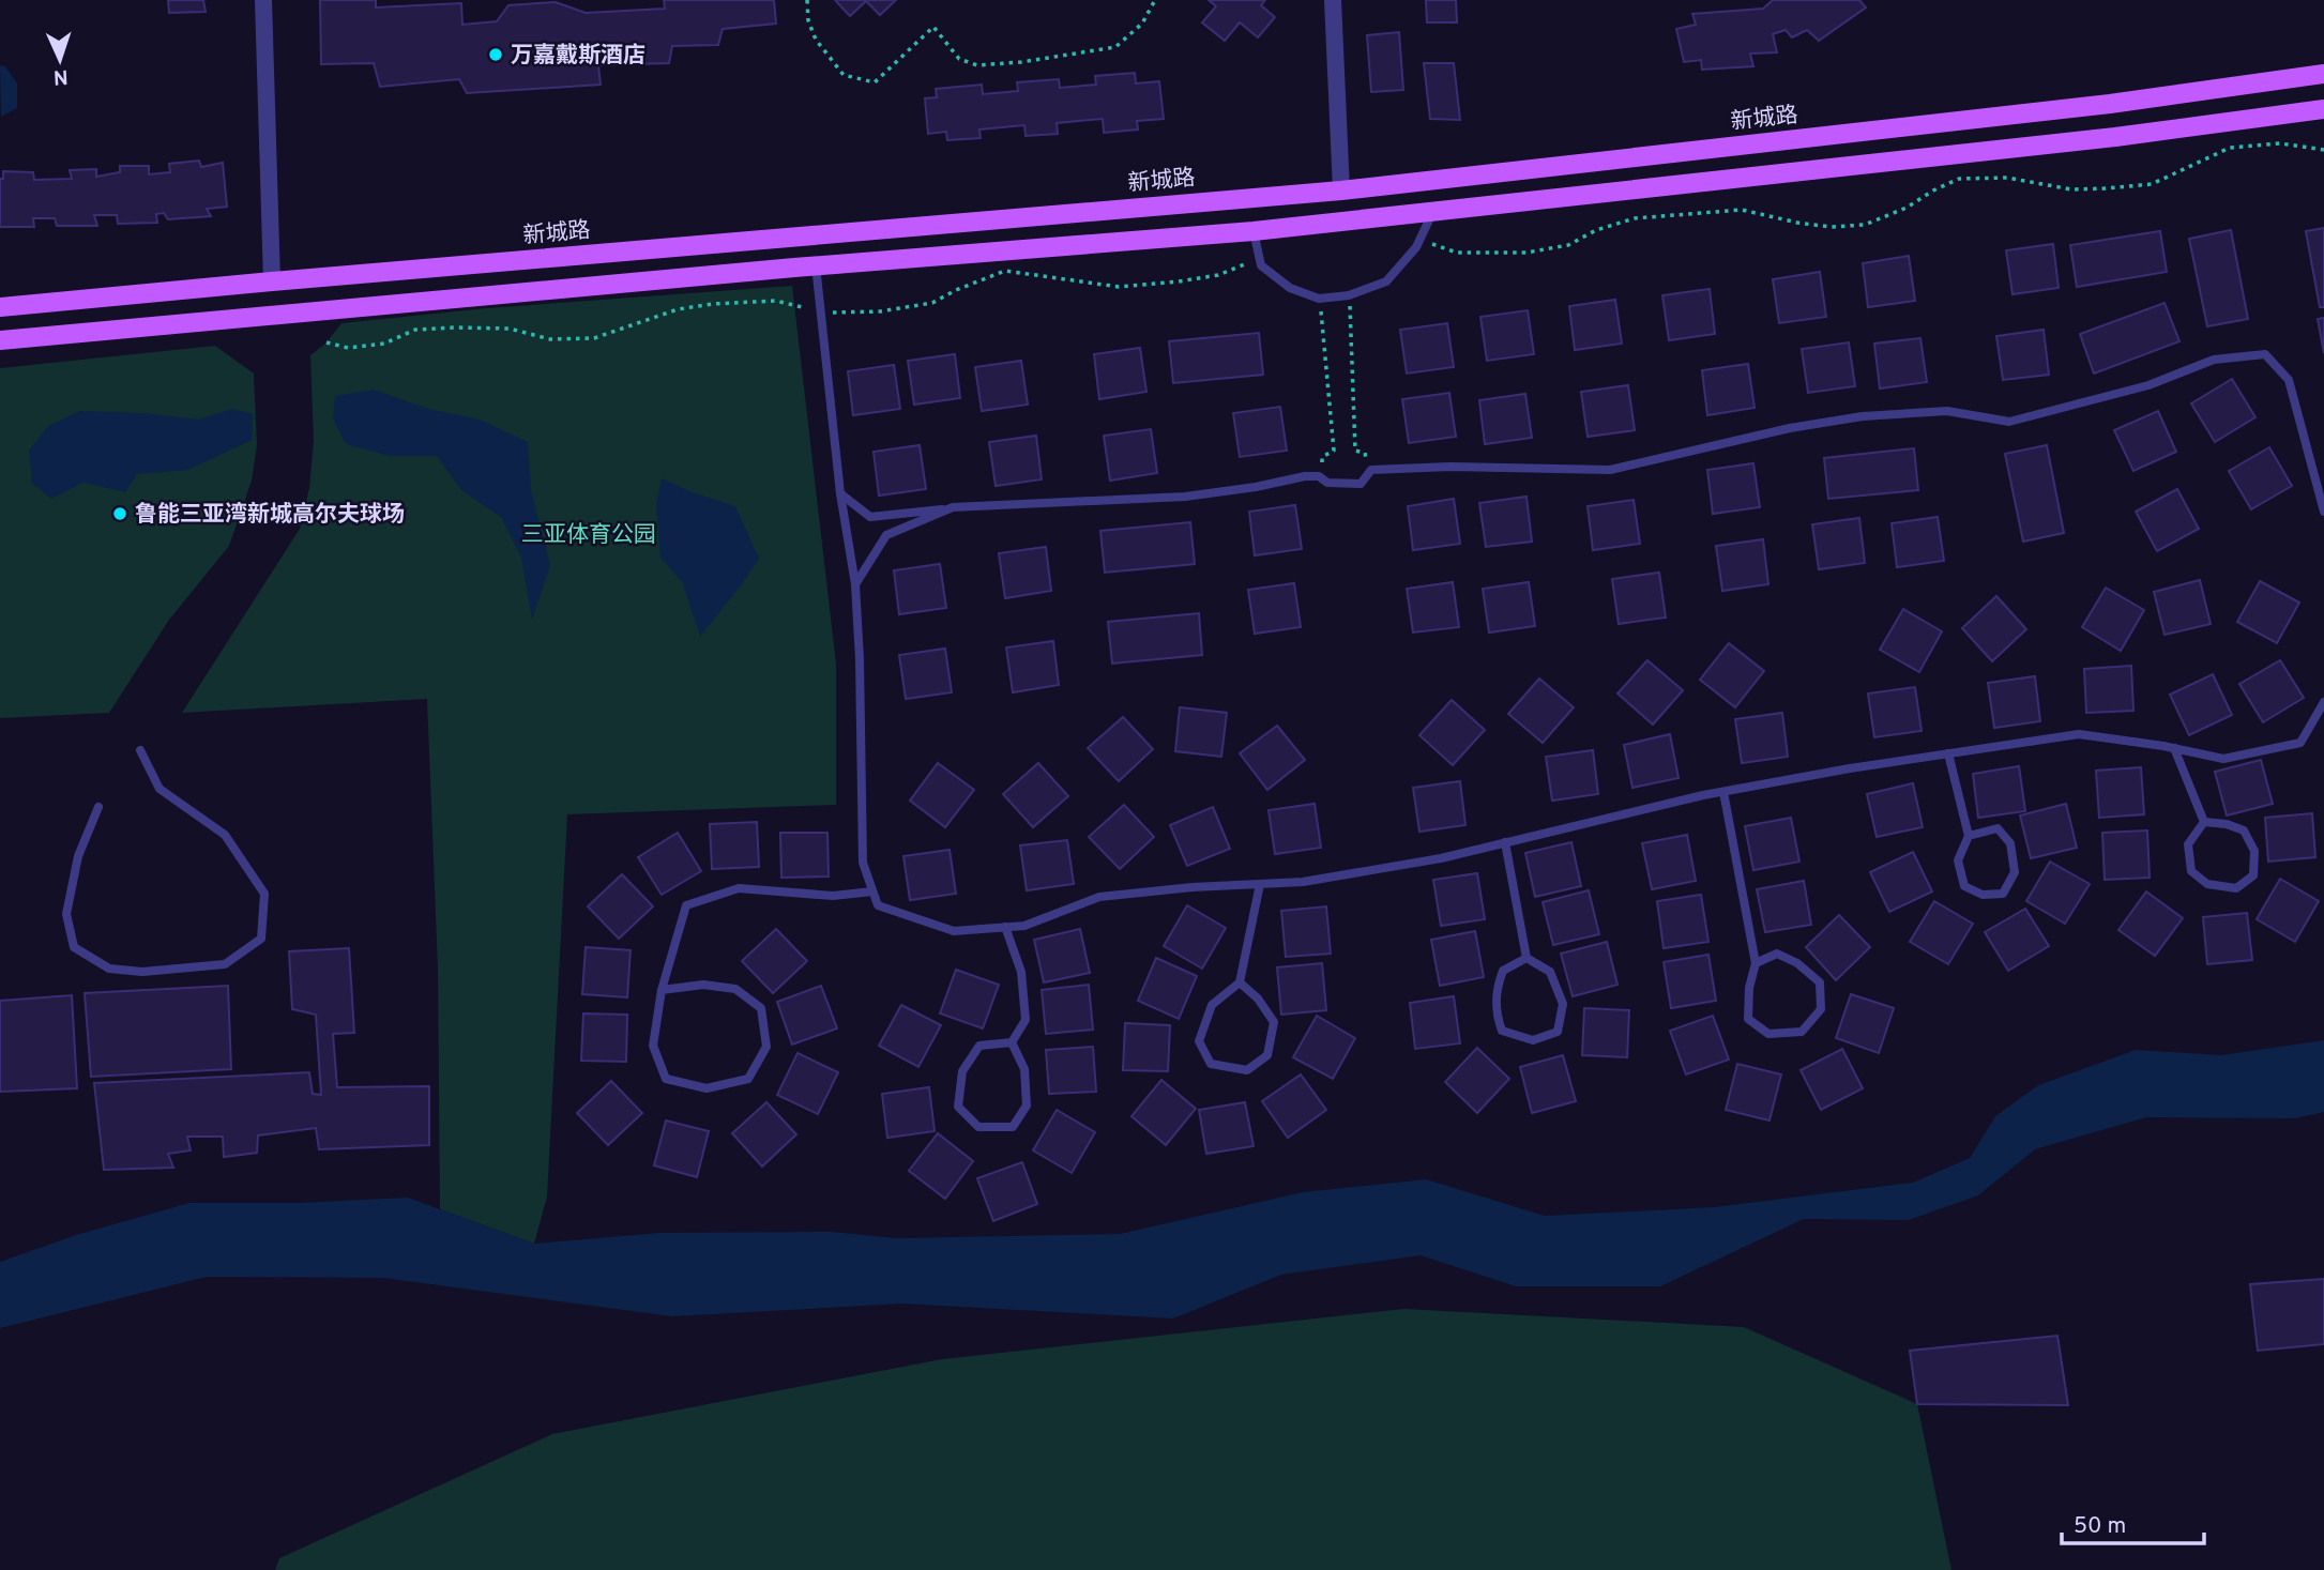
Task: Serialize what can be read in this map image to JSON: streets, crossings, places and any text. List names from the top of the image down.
{
  "streets": {
    "main road": ["新城路"]
  },
  "parks": ["三亚体育公园"],
  "places": ["万嘉戴斯酒店", "鲁能三亚湾新城高尔夫球场"],
  "scale_bar": "50 m",
  "north": "bottom"
}
